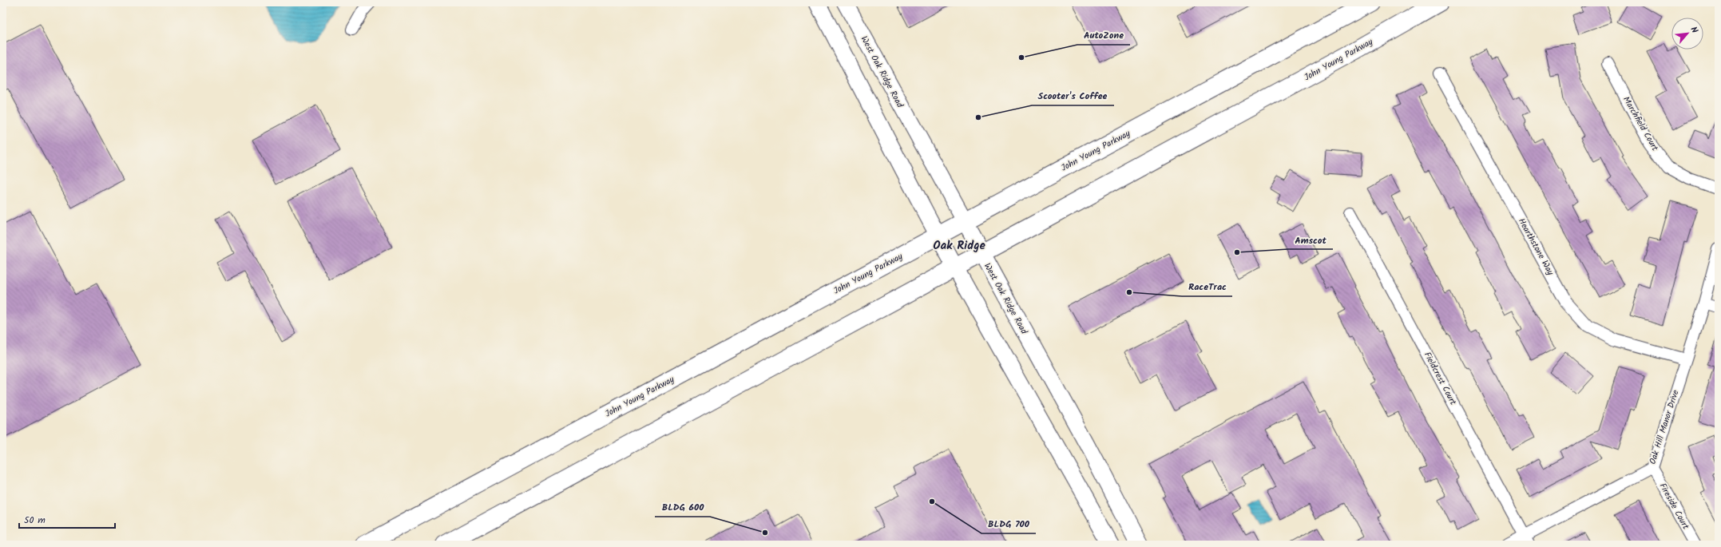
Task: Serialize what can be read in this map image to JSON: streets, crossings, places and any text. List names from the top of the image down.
{
  "streets": {
    "main road": ["John Young Parkway"],
    "street": [
      "West Oak Ridge Road",
      "Marchfield Court",
      "Hearthstone Way",
      "Fieldcrest Court",
      "Oak Hill Manor Drive",
      "Fireside Court"
    ]
  },
  "crossings": [
    ["John Young Parkway", "West Oak Ridge Road"],
    ["Hearthstone Way", "Oak Hill Manor Drive"],
    ["Fieldcrest Court", "Oak Hill Manor Drive"],
    ["Oak Hill Manor Drive", "Fireside Court"]
  ],
  "districts": ["Oak Ridge"],
  "places": [
    "AutoZone",
    "Scooter's Coffee",
    "Amscot",
    "RaceTrac",
    "BLDG 700",
    "BLDG 600"
  ],
  "scale_bar": "50 m",
  "north": "top right"
}
